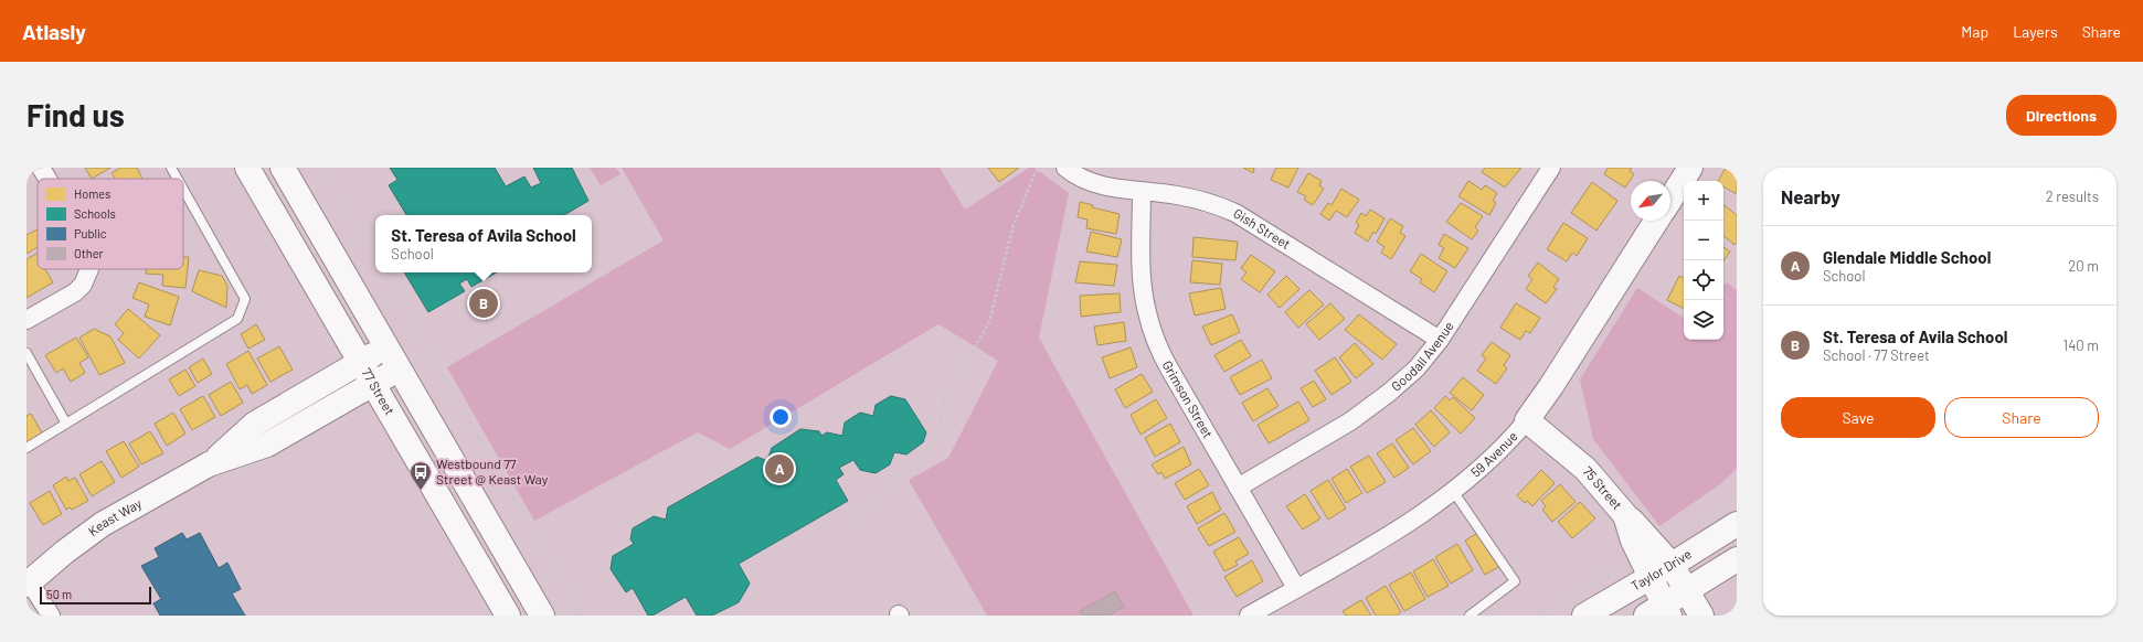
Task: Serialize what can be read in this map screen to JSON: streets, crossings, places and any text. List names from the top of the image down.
{
  "streets": {
    "street": [
      "Gish Street",
      "Goodall Avenue",
      "77 Street",
      "Grimson Street",
      "59 Avenue",
      "75 Street",
      "Keast Way",
      "Taylor Drive"
    ]
  },
  "crossings": [
    ["Gish Street", "Goodall Avenue"],
    ["Gish Street", "Grimson Street"],
    ["Goodall Avenue", "Grimson Street"],
    ["77 Street", "Keast Way"],
    ["Grimson Street", "59 Avenue"],
    ["59 Avenue", "75 Street"],
    ["75 Street", "Taylor Drive"]
  ],
  "places": {
    "bus stop": ["Westbound 77 Street @ Keast Way"]
  },
  "legend": [
    "Homes",
    "Schools",
    "Public",
    "Other"
  ],
  "scale_bar": "50 m",
  "north": "bottom left",
  "page": {
    "header": "Atlasly",
    "nav": ["Map", "Layers", "Share"],
    "buttons": [
      "Directions",
      ["Save", "Share"]
    ],
    "title": "Find us",
    "heading": ["Nearby", "2 results"],
    "map_buttons": ["+", "−"],
    "popup": ["St. Teresa of Avila School", "School"],
    "list": [
      {
        "mark": "A",
        "name": "Glendale Middle School",
        "note": "School",
        "value": "20 m"
      },
      {
        "mark": "B",
        "name": "St. Teresa of Avila School",
        "note": "School · 77 Street",
        "value": "140 m"
      }
    ],
    "pins": ["B", "A"],
    "scale": "50 m"
  }
}
